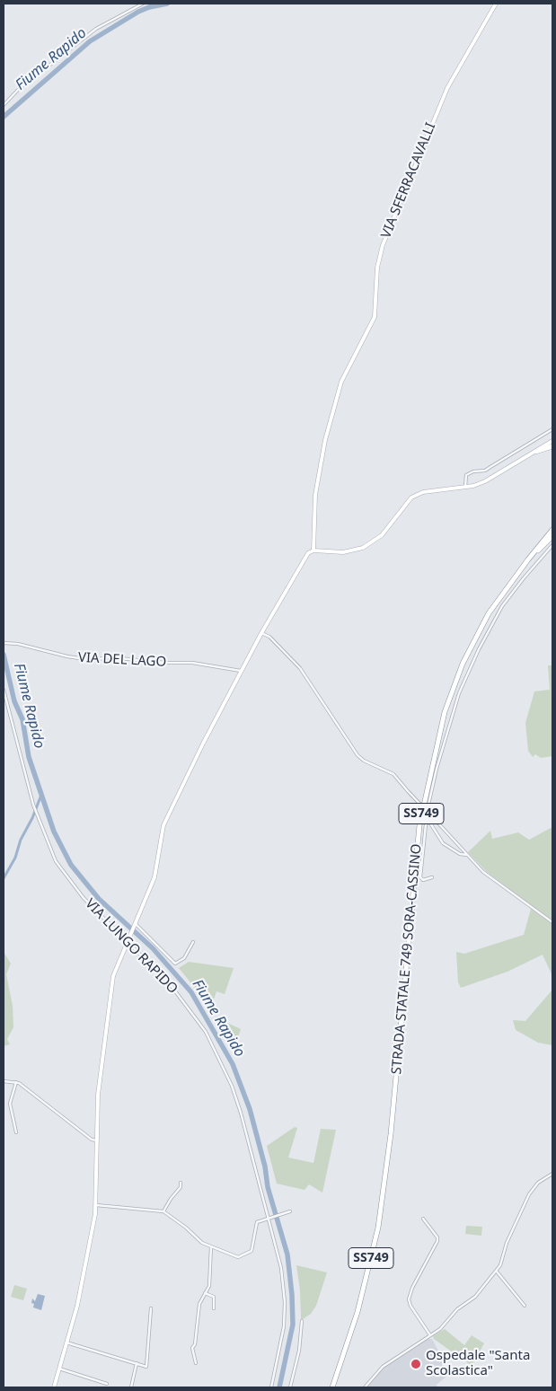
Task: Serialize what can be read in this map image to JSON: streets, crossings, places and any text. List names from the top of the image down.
{
  "streets": {
    "highway": ["SS749", "STRADA STATALE 749 SORA-CASSINO"],
    "main road": ["VIA SFERRACAVALLI"],
    "street": ["VIA DEL LAGO", "VIA LUNGO RAPIDO"]
  },
  "water": ["Fiume Rapido"],
  "places": ["Ospedale \"Santa Scolastica\""]
}
